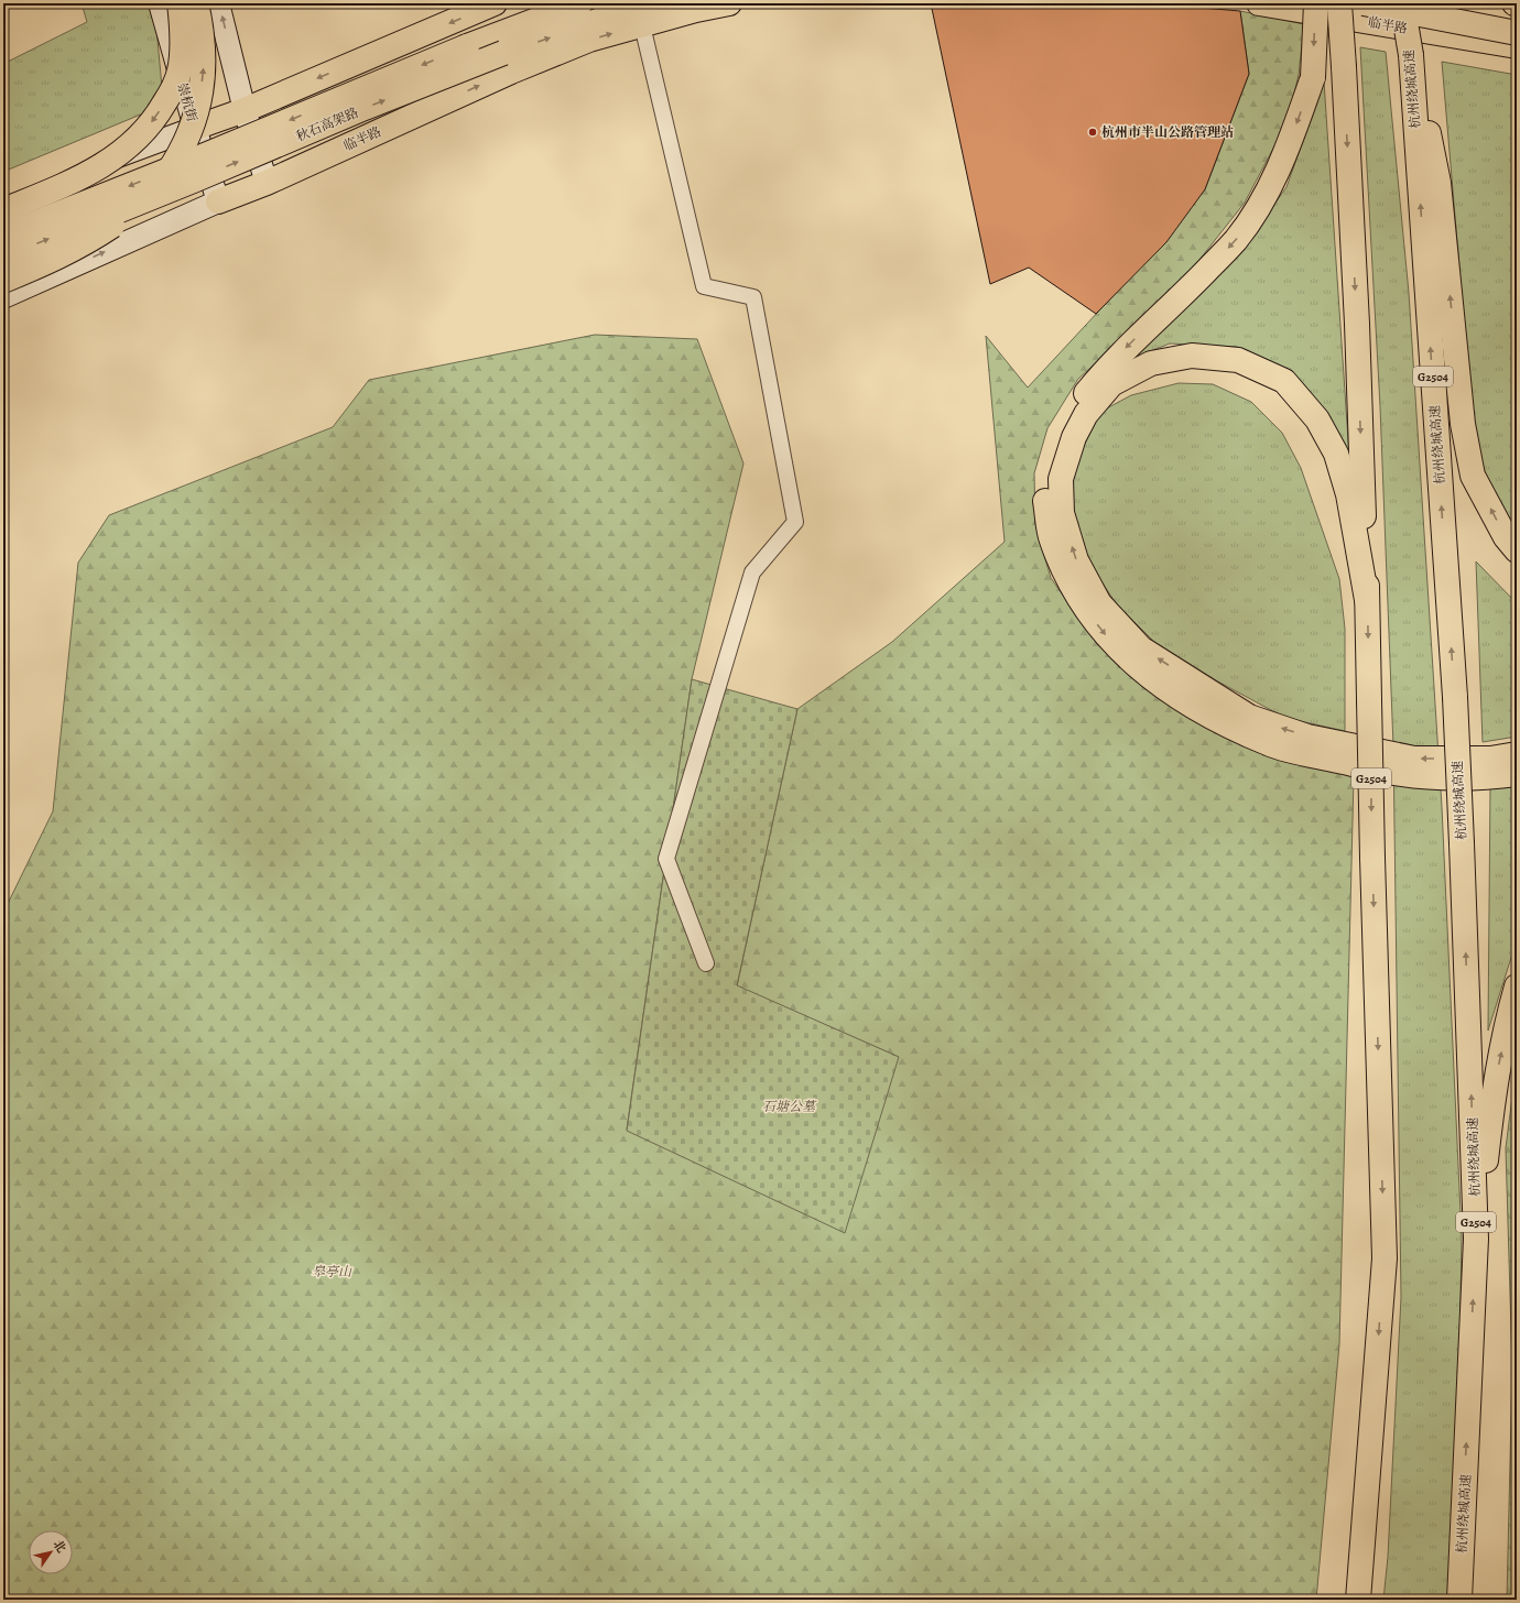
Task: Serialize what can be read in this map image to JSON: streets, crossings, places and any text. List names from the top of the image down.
{
  "streets": {
    "main road": [
      "临半路",
      "杭州绕城高速",
      "崇杭街",
      "秋石高架路",
      "G2504"
    ]
  },
  "crossings": [
    ["临半路", "崇杭街"]
  ],
  "parks": ["石塘公墓", "皋亭山"],
  "places": ["杭州市半山公路管理站"],
  "north": "top right"
}
